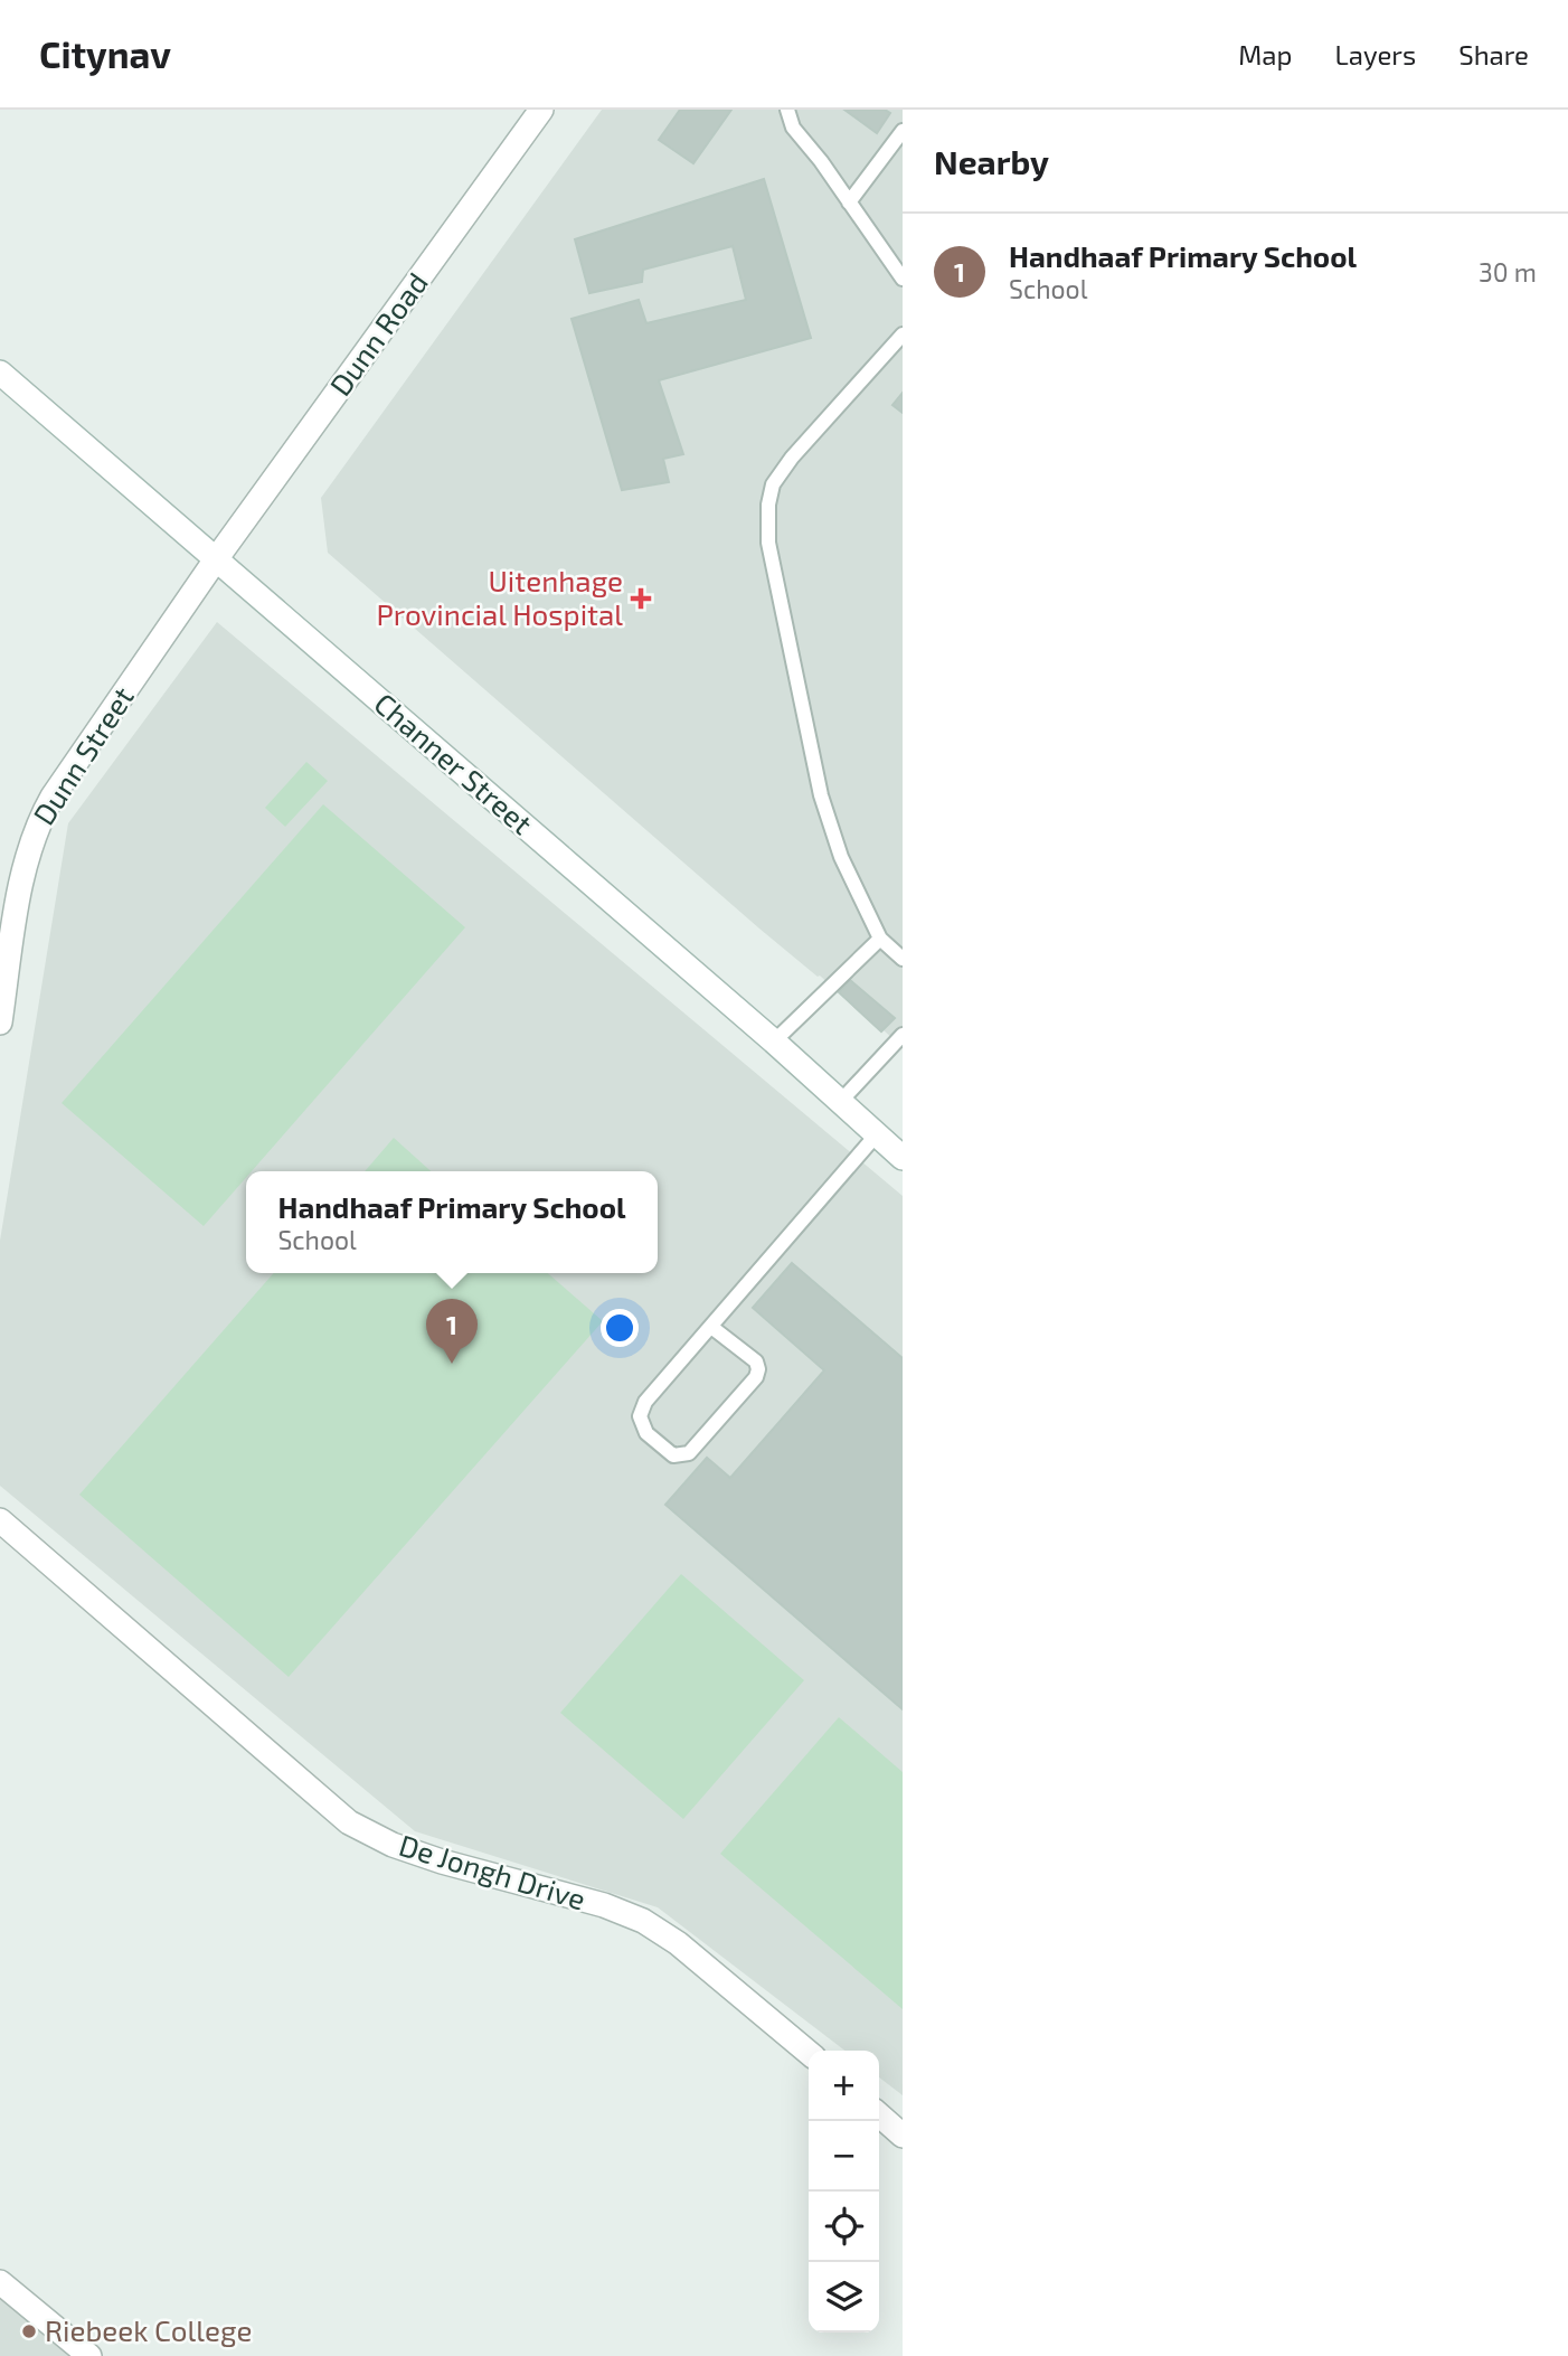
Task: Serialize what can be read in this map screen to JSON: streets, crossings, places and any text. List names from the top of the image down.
{
  "streets": {
    "street": [
      "Dunn Road",
      "Dunn Street",
      "Channer Street",
      "De Jongh Drive"
    ]
  },
  "crossings": [
    ["Dunn Road", "Dunn Street"],
    ["Dunn Road", "Channer Street"],
    ["Dunn Street", "Channer Street"]
  ],
  "places": {
    "health": ["Uitenhage Provincial Hospital"],
    "other": ["Riebeek College"]
  },
  "page": {
    "header": "Citynav",
    "nav": ["Map", "Layers", "Share"],
    "heading": "Nearby",
    "list": [
      {
        "mark": "1",
        "name": "Handhaaf Primary School",
        "note": "School",
        "value": "30 m"
      }
    ],
    "popup": ["Handhaaf Primary School", "School"],
    "pins": "1",
    "map_buttons": ["+", "−"]
  }
}
